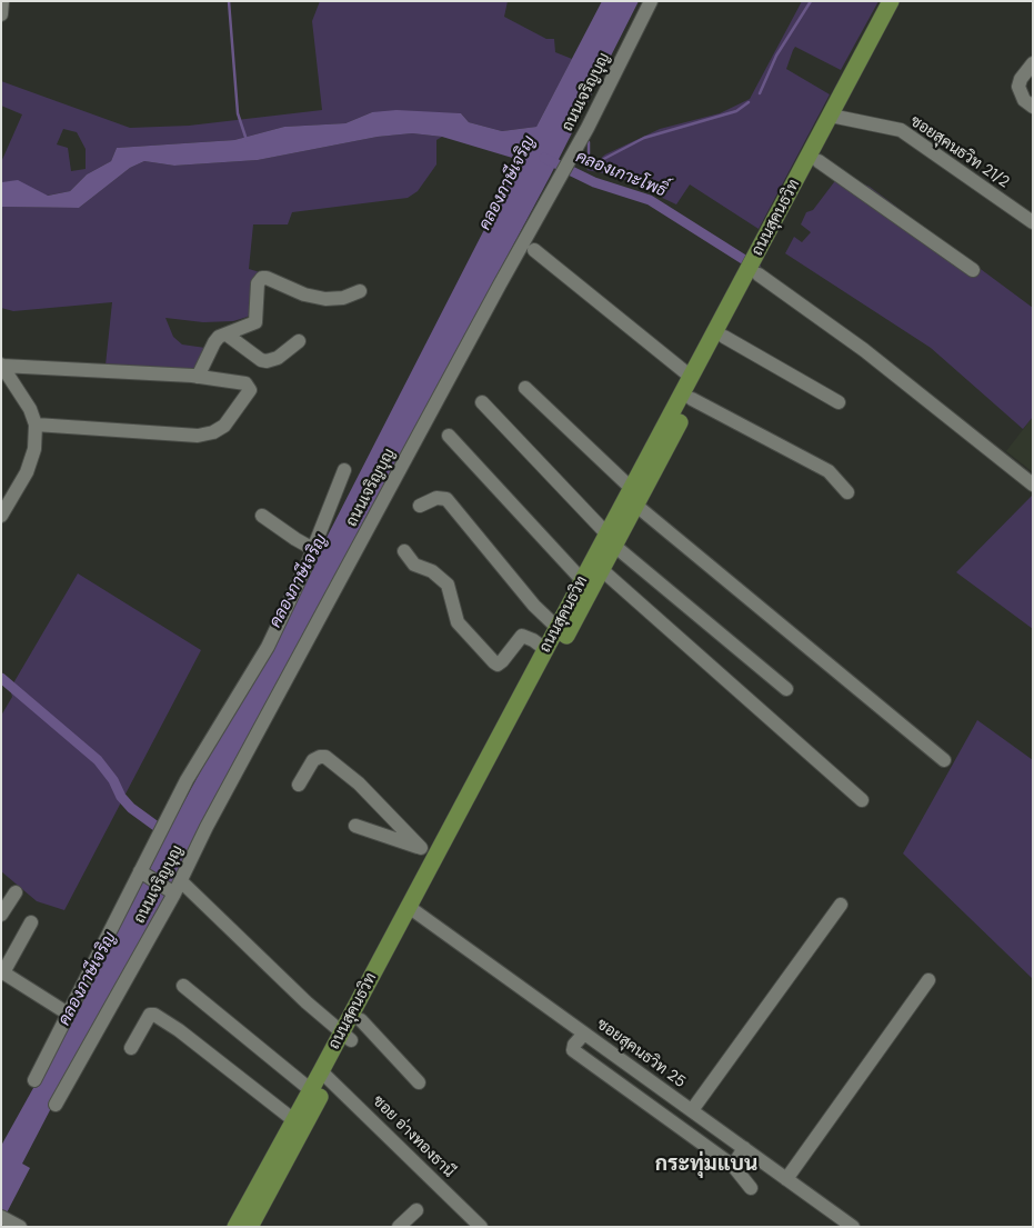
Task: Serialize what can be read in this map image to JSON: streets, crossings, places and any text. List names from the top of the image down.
{
  "streets": {
    "main road": ["ถนนสุคนธวิท"],
    "street": [
      "ถนนเจริญบุญ",
      "ซอยสุคนธวิท 21/2",
      "ซอยสุคนธวิท 25",
      "ซอย อ่างทองธานี"
    ]
  },
  "crossings": [
    ["ซอยสุคนธวิท 21/2", "ถนนสุคนธวิท"],
    ["ถนนสุคนธวิท", "ซอยสุคนธวิท 25"],
    ["ถนนสุคนธวิท", "ซอย อ่างทองธานี"]
  ],
  "districts": ["กระทุ่มแบน"],
  "water": ["คลองเกาะโพธิ์", "คลองภาษีเจริญ"]
}
